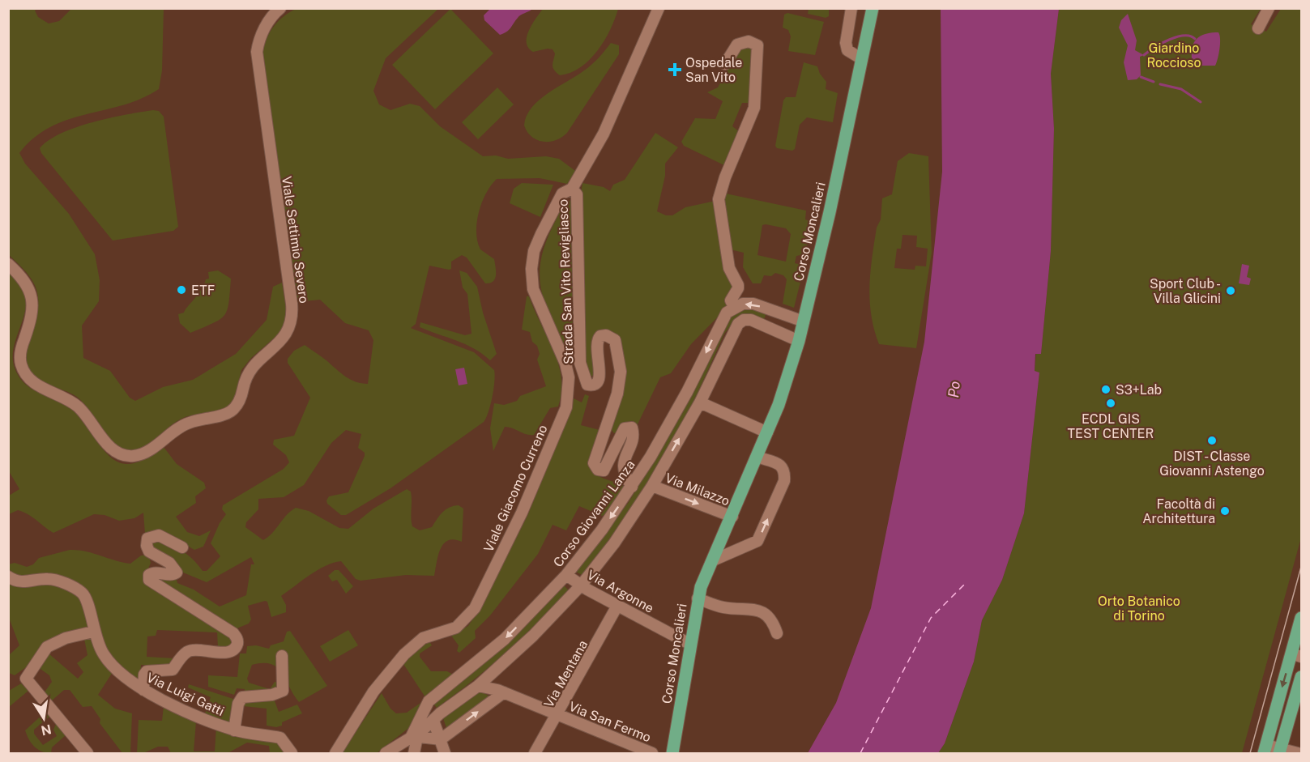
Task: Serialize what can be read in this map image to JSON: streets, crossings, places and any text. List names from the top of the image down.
{
  "streets": {
    "main road": ["Corso Moncalieri"],
    "street": [
      "Viale Settimio Severo",
      "Strada San Vito Revigliasco",
      "Viale Giacomo Curreno",
      "Via Milazzo",
      "Corso Giovanni Lanza",
      "Via Argonne",
      "Via Mentana",
      "Via Luigi Gatti",
      "Via San Fermo"
    ]
  },
  "crossings": [
    ["Corso Moncalieri", "Via Milazzo"],
    ["Corso Moncalieri", "Via Argonne"],
    ["Strada San Vito Revigliasco", "Viale Giacomo Curreno"],
    ["Strada San Vito Revigliasco", "Corso Giovanni Lanza"],
    ["Corso Giovanni Lanza", "Via Argonne"],
    ["Via Argonne", "Via Mentana"],
    ["Via Mentana", "Via San Fermo"]
  ],
  "water": ["Po"],
  "parks": ["Giardino Roccioso", "Orto Botanico di Torino"],
  "places": {
    "health": ["Ospedale San Vito"],
    "other": [
      "ETF",
      "Sport Club - Villa Glicini",
      "S3+Lab",
      "ECDL GIS TEST CENTER",
      "DIST - Classe Giovanni Astengo",
      "Facoltà di Architettura"
    ]
  },
  "north": "bottom"
}
